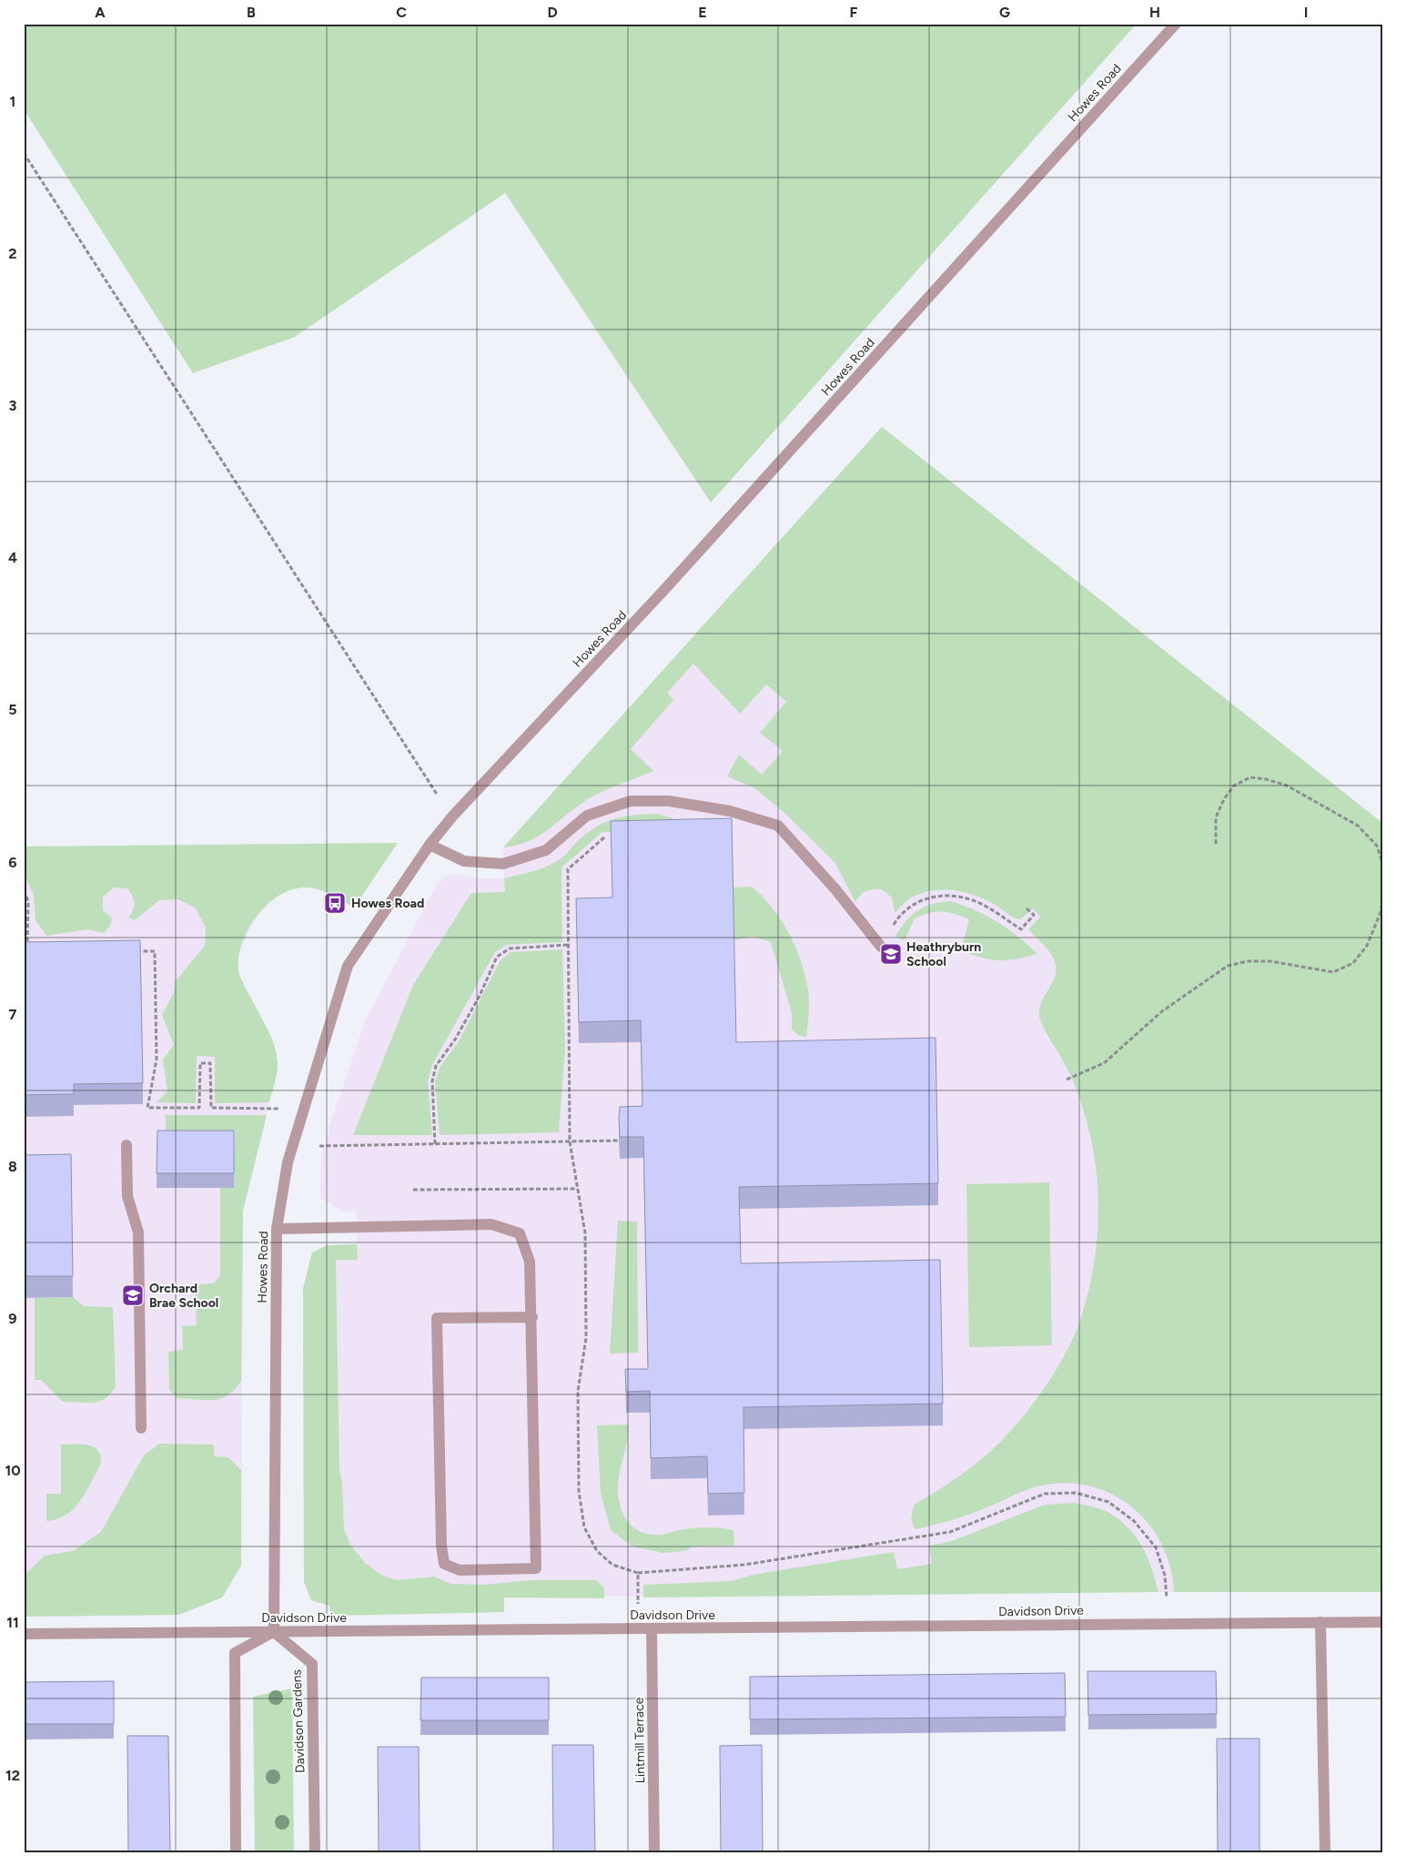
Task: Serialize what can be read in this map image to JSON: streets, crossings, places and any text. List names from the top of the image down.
{
  "streets": {
    "street": [
      "Howes Road",
      "Davidson Drive",
      "Davidson Gardens",
      "Lintmill Terrace"
    ]
  },
  "crossings": [
    ["Howes Road", "Davidson Drive"],
    ["Howes Road", "Davidson Gardens"],
    ["Davidson Drive", "Davidson Gardens"],
    ["Davidson Drive", "Lintmill Terrace"]
  ],
  "places": {
    "bus stop": ["Howes Road"],
    "school or university": ["Heathryburn School", "Orchard Brae School"]
  },
  "grid": {
    "columns": [
      "A",
      "B",
      "C",
      "D",
      "E",
      "F",
      "G",
      "H",
      "I"
    ],
    "rows": [
      "1",
      "2",
      "3",
      "4",
      "5",
      "6",
      "7",
      "8",
      "9",
      "10",
      "11",
      "12"
    ]
  }
}
